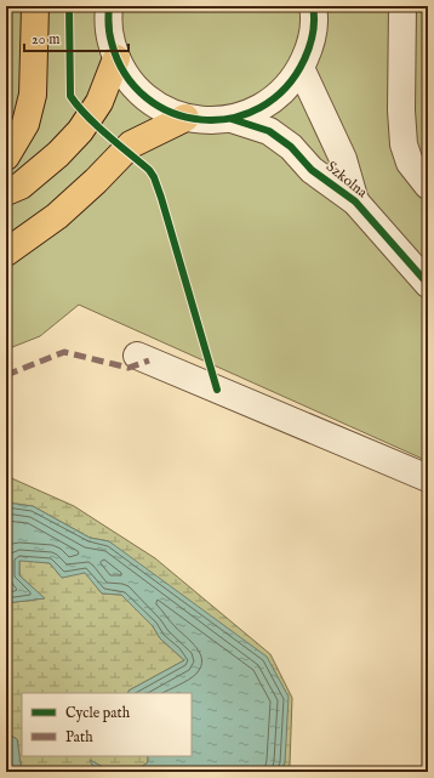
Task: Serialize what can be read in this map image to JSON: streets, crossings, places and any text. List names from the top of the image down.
{
  "streets": {
    "street": ["Szkolna"]
  },
  "legend": ["Cycle path", "Path"],
  "scale_bar": "20 m"
}
